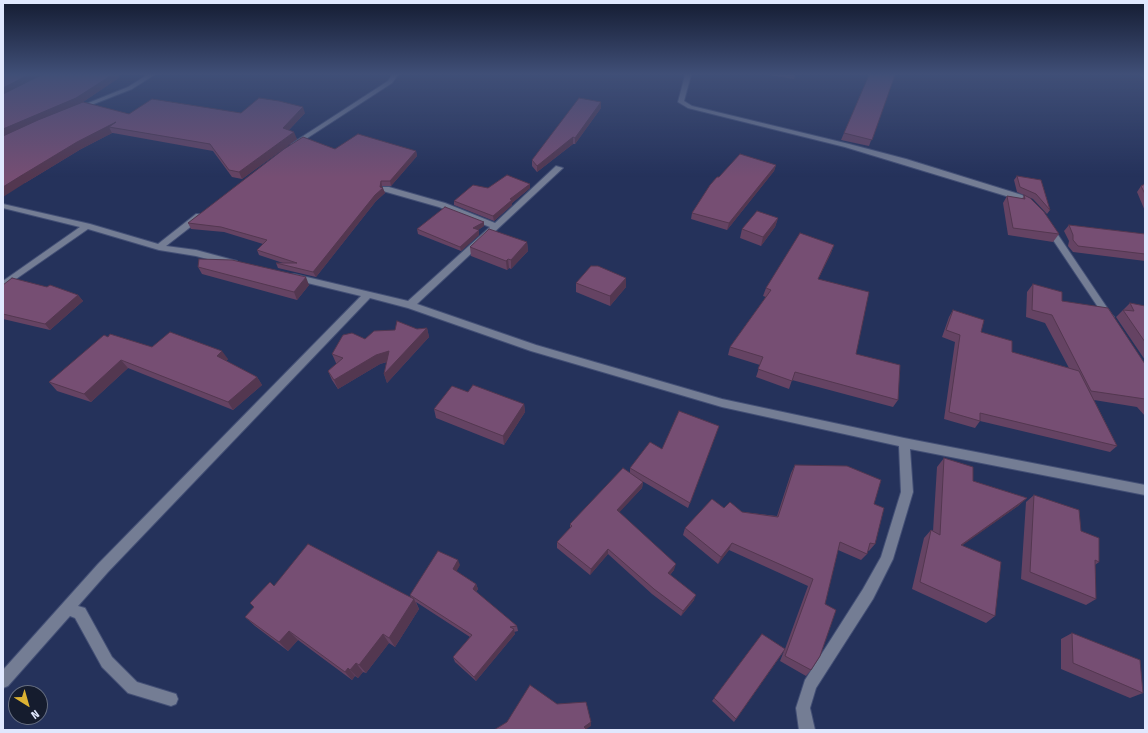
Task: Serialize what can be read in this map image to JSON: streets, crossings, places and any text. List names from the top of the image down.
{
  "north": "bottom right"
}
